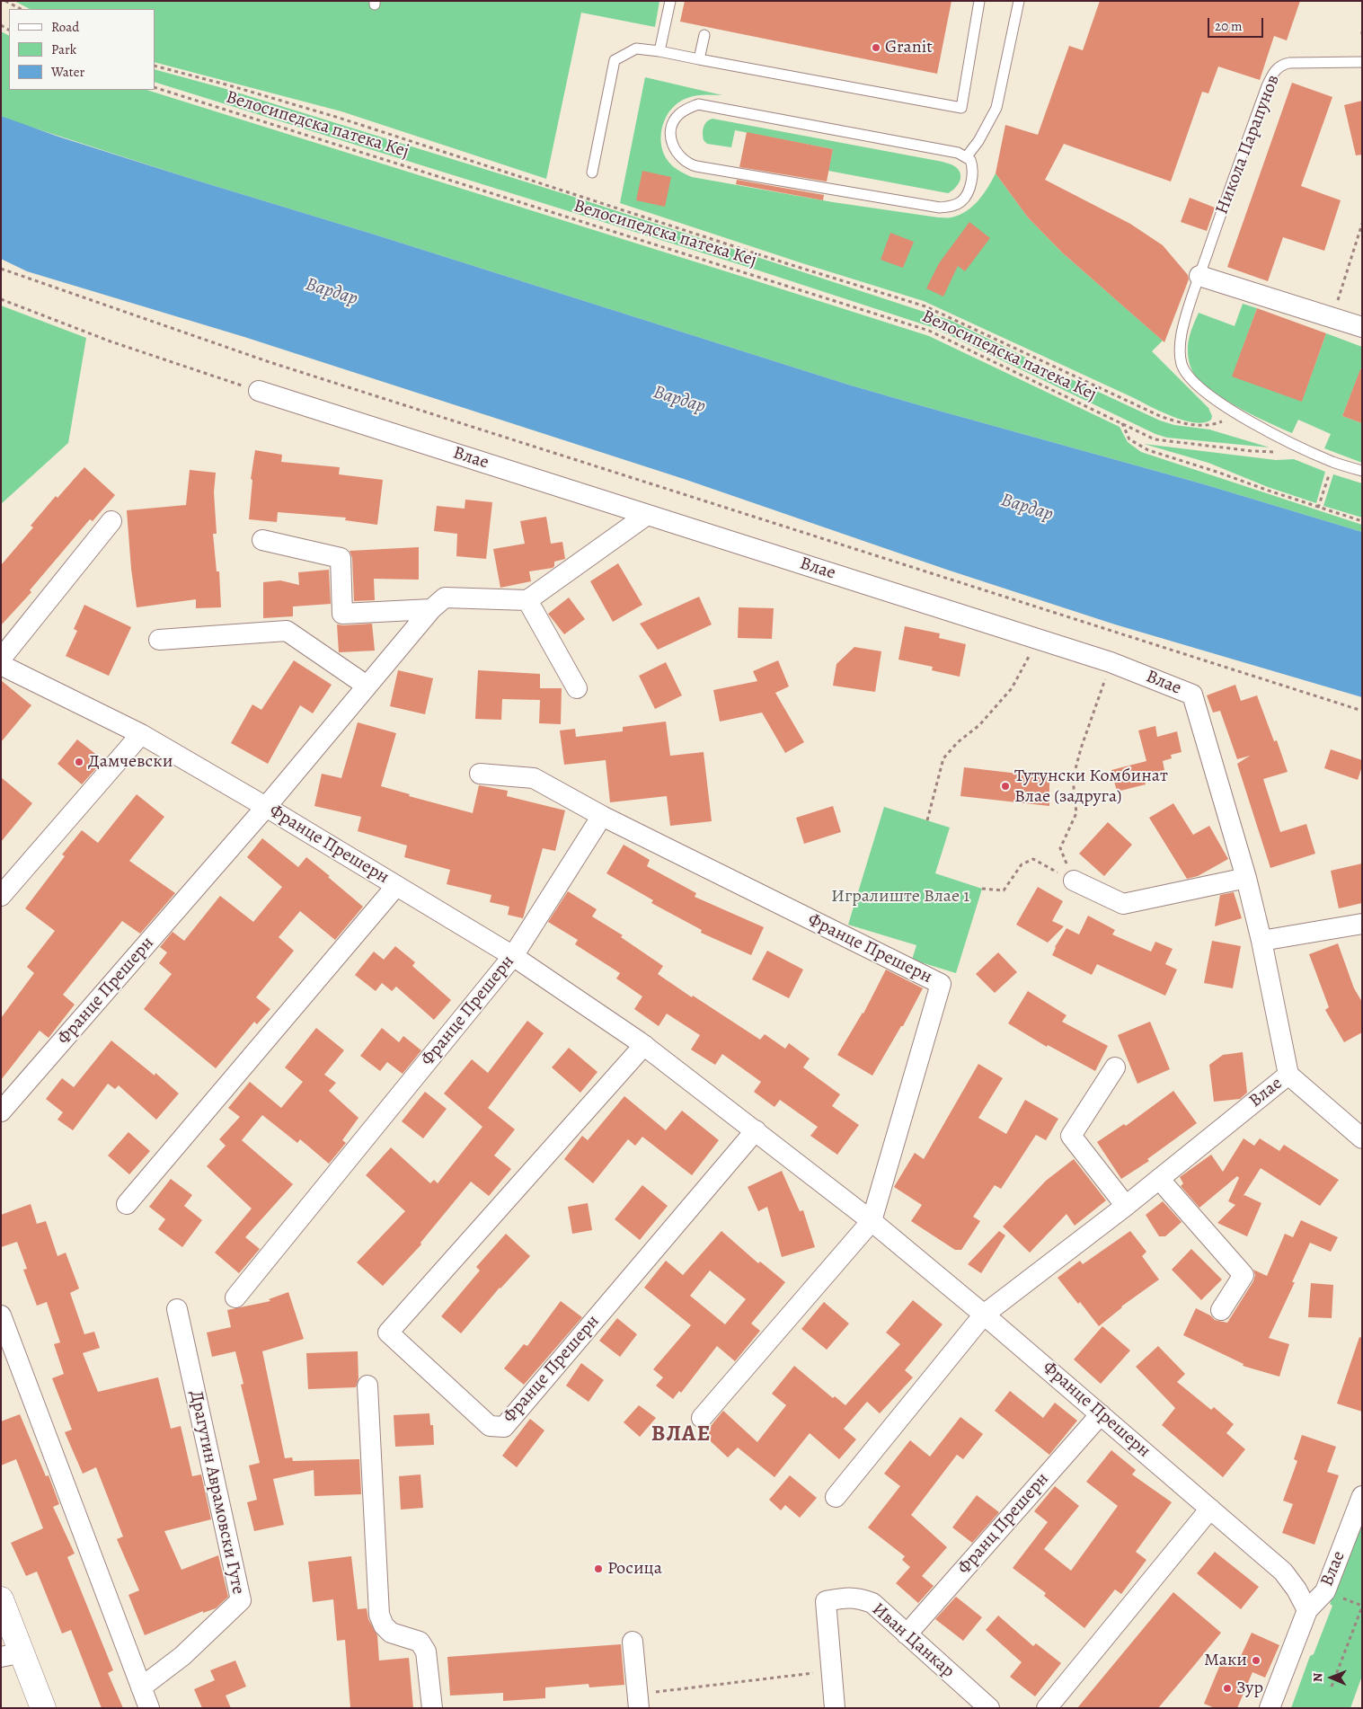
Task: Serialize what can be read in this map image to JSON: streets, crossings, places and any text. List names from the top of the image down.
{
  "streets": {
    "street": [
      "Влае",
      "Францe Прешерн",
      "Франце Прешерн",
      "Драгутин Аврамовски Гуте",
      "Франц Прешерн",
      "Иван Цанкар"
    ],
    "lane": ["Никола Парапунов"],
    "path": ["Велосипедска патека Кеј"]
  },
  "crossings": [
    ["Велосипедска патека Кеј", "Никола Парапунов"],
    ["Влае", "Францe Прешерн"],
    ["Францe Прешерн", "Франце Прешерн"],
    ["Францe Прешерн", "Франц Прешерн"],
    ["Франц Прешерн", "Иван Цанкар"]
  ],
  "districts": ["ВЛАЕ"],
  "water": ["Вардар"],
  "parks": ["Игралиште Влае 1"],
  "places": [
    "Granit",
    "Дамчевски",
    "Тутунски Комбинат Влае (задруга)",
    "Росица",
    "Маки",
    "Зур"
  ],
  "legend": ["Road", "Park", "Water"],
  "scale_bar": "20 m",
  "north": "left"
}
